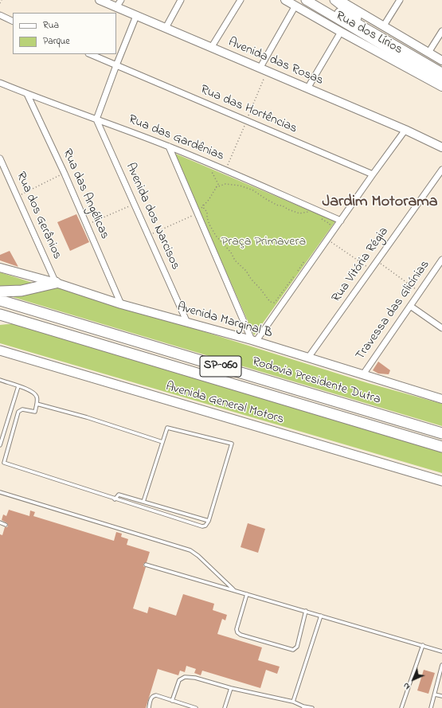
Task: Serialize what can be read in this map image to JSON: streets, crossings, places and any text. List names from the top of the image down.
{
  "streets": {
    "highway": ["SP-060", "Rodovia Presidente Dutra"],
    "main road": ["Avenida General Motors"],
    "street": [
      "Rua dos Lírios",
      "Avenida das Rosas",
      "Rua das Hortências",
      "Rua das Gardênias",
      "Rua das Angélicas",
      "Rua dos Gerânios",
      "Avenida dos Narcisos",
      "Rua Vitória Régia",
      "Travessa das Glicínias",
      "Avenida Marginal B"
    ]
  },
  "crossings": [
    ["Rua das Gardênias", "Rua das Angélicas"],
    ["Rua das Gardênias", "Avenida dos Narcisos"],
    ["Rua das Angélicas", "Avenida Marginal B"],
    ["Rua dos Gerânios", "Avenida Marginal B"],
    ["Avenida dos Narcisos", "Avenida Marginal B"],
    ["Rua Vitória Régia", "Avenida Marginal B"],
    ["Travessa das Glicínias", "Avenida Marginal B"]
  ],
  "districts": ["Jardim Motorama"],
  "parks": ["Praça Primavera"],
  "legend": ["Rua", "Parque"],
  "north": "bottom left"
}
